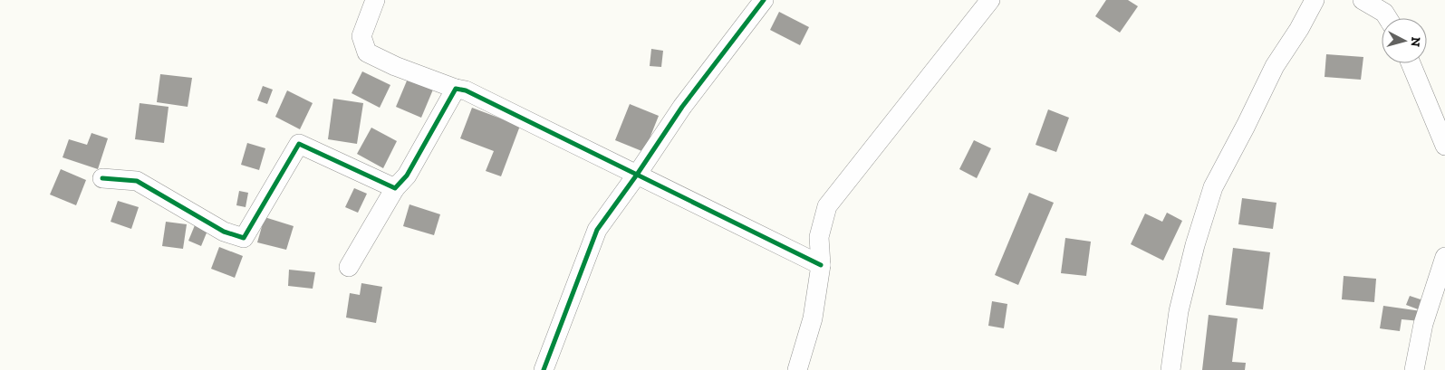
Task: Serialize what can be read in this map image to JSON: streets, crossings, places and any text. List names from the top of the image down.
{
  "north": "right"
}
